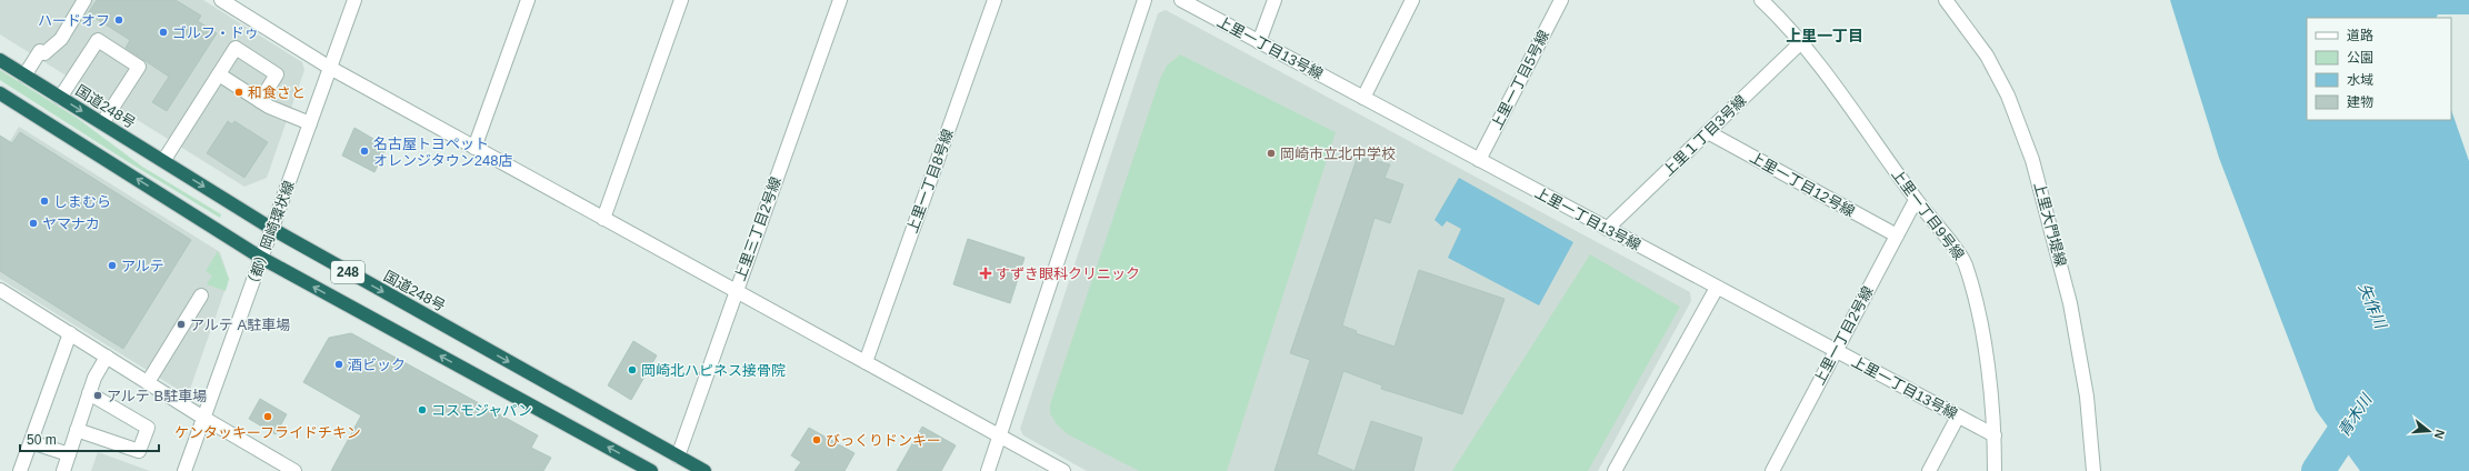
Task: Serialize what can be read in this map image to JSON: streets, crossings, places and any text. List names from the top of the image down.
{
  "streets": {
    "highway": ["国道248号", "248"],
    "street": [
      "上里一丁目13号線",
      "上里一丁目5号線",
      "上里１丁目3号線",
      "上里一丁目8号線",
      "上里一丁目12号線",
      "上里一丁目9号線",
      "上里大門堤線",
      "上里三丁目2号線",
      "（都）岡崎環状線",
      "上里一丁目2号線"
    ]
  },
  "crossings": [
    ["上里一丁目13号線", "上里一丁目5号線"],
    ["上里一丁目13号線", "上里１丁目3号線"],
    ["上里一丁目13号線", "上里一丁目9号線"],
    ["上里一丁目13号線", "上里一丁目2号線"],
    ["国道248号", "上里三丁目2号線"],
    ["国道248号", "（都）岡崎環状線"],
    ["上里１丁目3号線", "上里一丁目12号線"],
    ["上里１丁目3号線", "上里一丁目9号線"],
    ["上里一丁目12号線", "上里一丁目2号線"],
    ["上里一丁目9号線", "上里一丁目2号線"],
    ["（都）岡崎環状線", "248"]
  ],
  "districts": ["上里一丁目"],
  "water": ["矢作川", "青木川"],
  "places": {
    "other": [
      "ハードオフ",
      "ゴルフ・ドゥ",
      "和食さと",
      "名古屋トヨペット オレンジタウン248店",
      "岡崎市立北中学校",
      "しまむら",
      "ヤマナカ",
      "アルテ",
      "アルテ A駐車場",
      "酒ビック",
      "岡崎北ハピネス接骨院",
      "アルテ B駐車場",
      "コスモジャパン",
      "ケンタッキーフライドチキン",
      "びっくりドンキー"
    ],
    "health": ["すずき眼科クリニック"]
  },
  "legend": [
    "道路",
    "公園",
    "水域",
    "建物"
  ],
  "scale_bar": "50 m",
  "north": "right"
}
